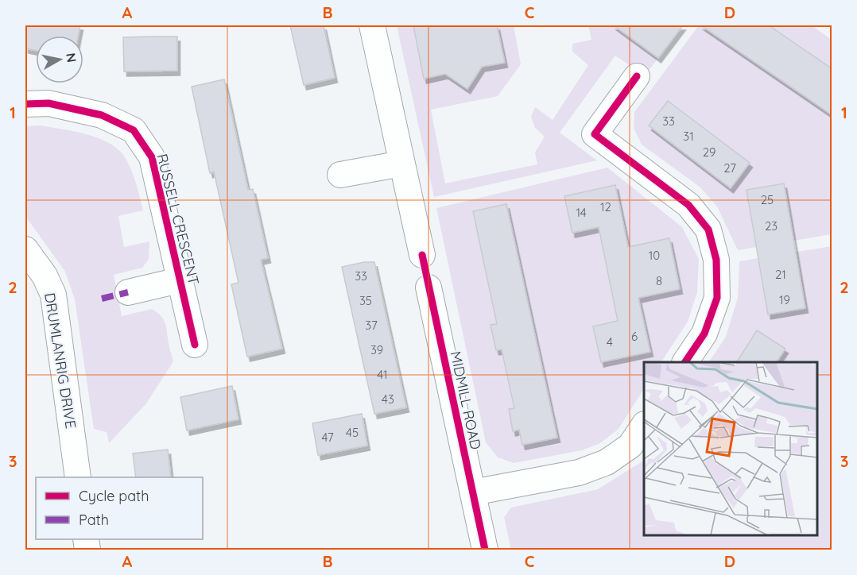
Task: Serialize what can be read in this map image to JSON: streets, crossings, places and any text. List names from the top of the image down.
{
  "streets": {
    "street": ["RUSSELL CRESCENT", "DRUMLANRIG DRIVE", "MIDMILL ROAD"]
  },
  "house_numbers": [
    "33",
    "31",
    "29",
    "27",
    "25",
    "12",
    "14",
    "23",
    "10",
    "21",
    "33",
    "8",
    "19",
    "35",
    "37",
    "6",
    "4",
    "39",
    "41",
    "43",
    "45",
    "47"
  ],
  "legend": ["Cycle path", "Path"],
  "north": "right",
  "grid": {
    "columns": [
      "A",
      "B",
      "C",
      "D"
    ],
    "rows": ["1", "2", "3"]
  }
}
